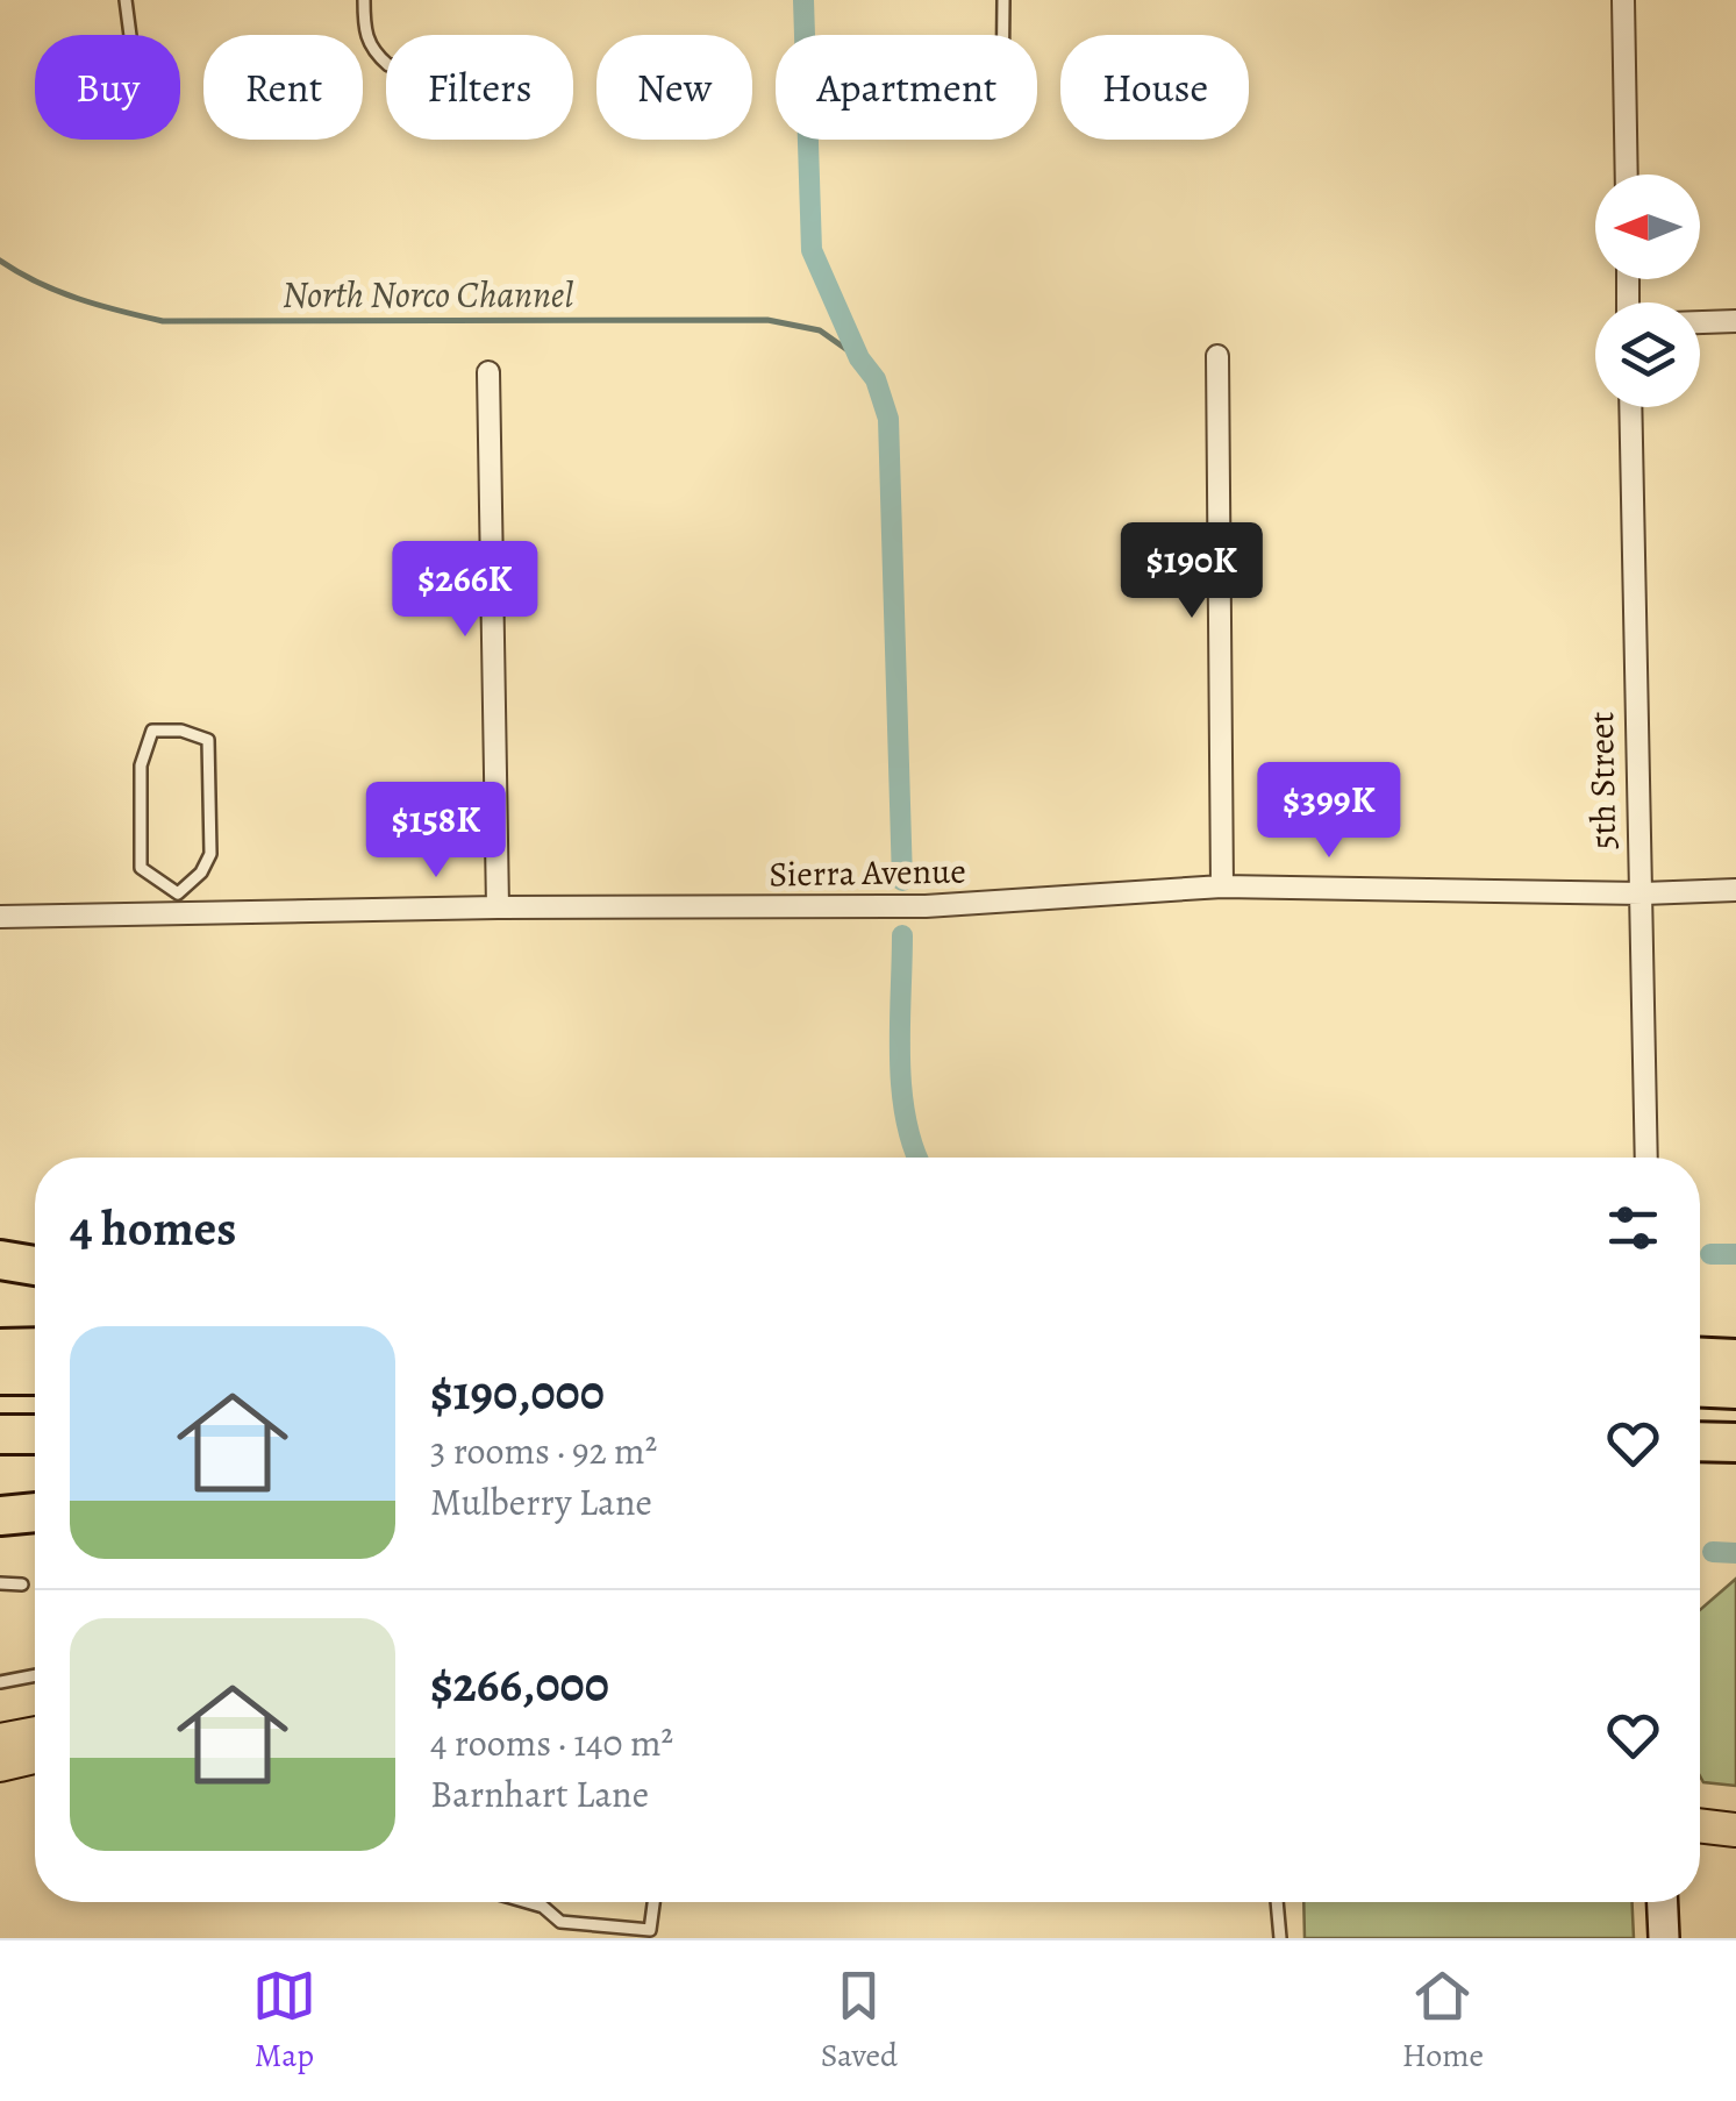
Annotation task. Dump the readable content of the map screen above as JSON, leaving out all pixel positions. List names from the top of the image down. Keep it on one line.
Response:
{"streets":{"street":["5th Street","Sierra Avenue"]},"crossings":[["5th Street","Sierra Avenue"]],"water":["North Norco Channel"],"north":"left","page":{"chip":["Buy","Rent","Filters","New","Apartment","House"],"price":["$190K","$266K","$399K","$158K"],"heading":"4 homes","list":[{"name":"$190,000","note":"3 rooms · 92 m² · Mulberry Lane"},{"name":"$266,000","note":"4 rooms · 140 m² · Barnhart Lane"}],"tabs":["Map","Saved","Home"]}}
